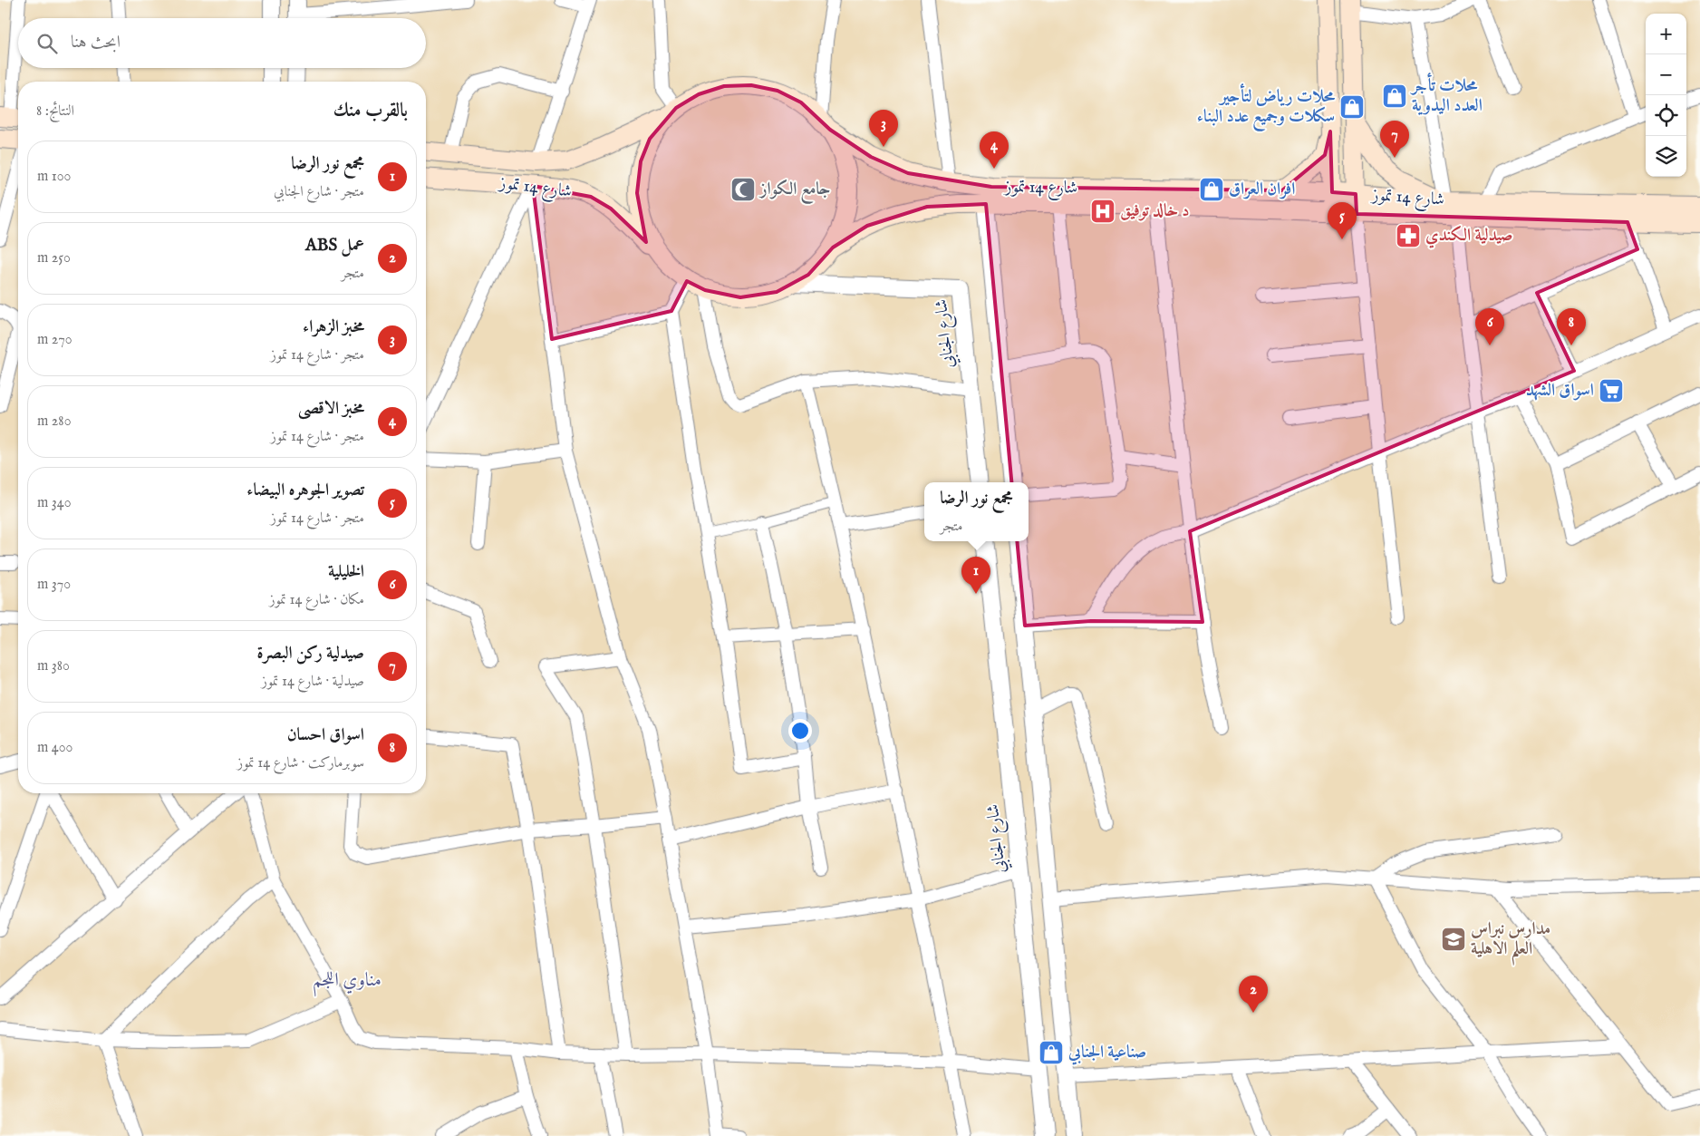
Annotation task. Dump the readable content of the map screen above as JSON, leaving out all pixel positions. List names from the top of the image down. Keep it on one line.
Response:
{"streets":{"main road":["شارع 14 تموز"],"street":["شارع الجنابي"]},"districts":["مناوي اللجم"],"places":{"shop":["محلات تأجر العدد اليدوية","محلات رياض لتأجير سكلات وجميع عدد البناء","افران العراق","صناعية الجنابي"],"mosque":["جامع الكواز"],"hospital":["د خالد توفيق"],"pharmacy":["صيدلية الكندي"],"supermarket":["اسواق الشهد"],"school or university":["مدارس نبراس العلم الاهلية"]},"page":{"map_buttons":["+","−"],"search":"ابحث هنا","heading":["بالقرب منك","النتائج: 8"],"pins":["3","7","4","5","6","8","1","2"],"list":[{"mark":"1","name":"مجمع نور الرضا","note":"متجر · شارع الجنابي","value":"100 m"},{"mark":"2","name":"عمل ABS","note":"متجر","value":"250 m"},{"mark":"3","name":"مخبز الزهراء","note":"متجر · شارع 14 تموز","value":"270 m"},{"mark":"4","name":"مخبز الاقصى","note":"متجر · شارع 14 تموز","value":"280 m"},{"mark":"5","name":"تصوير الجوهره البيضاء","note":"متجر · شارع 14 تموز","value":"340 m"},{"mark":"6","name":"الخليلية","note":"مكان · شارع 14 تموز","value":"370 m"},{"mark":"7","name":"صيدلية ركن البصرة","note":"صيدلية · شارع 14 تموز","value":"380 m"},{"mark":"8","name":"اسواق احسان","note":"سوبرماركت · شارع 14 تموز","value":"400 m"}],"popup":["مجمع نور الرضا","متجر"]}}
